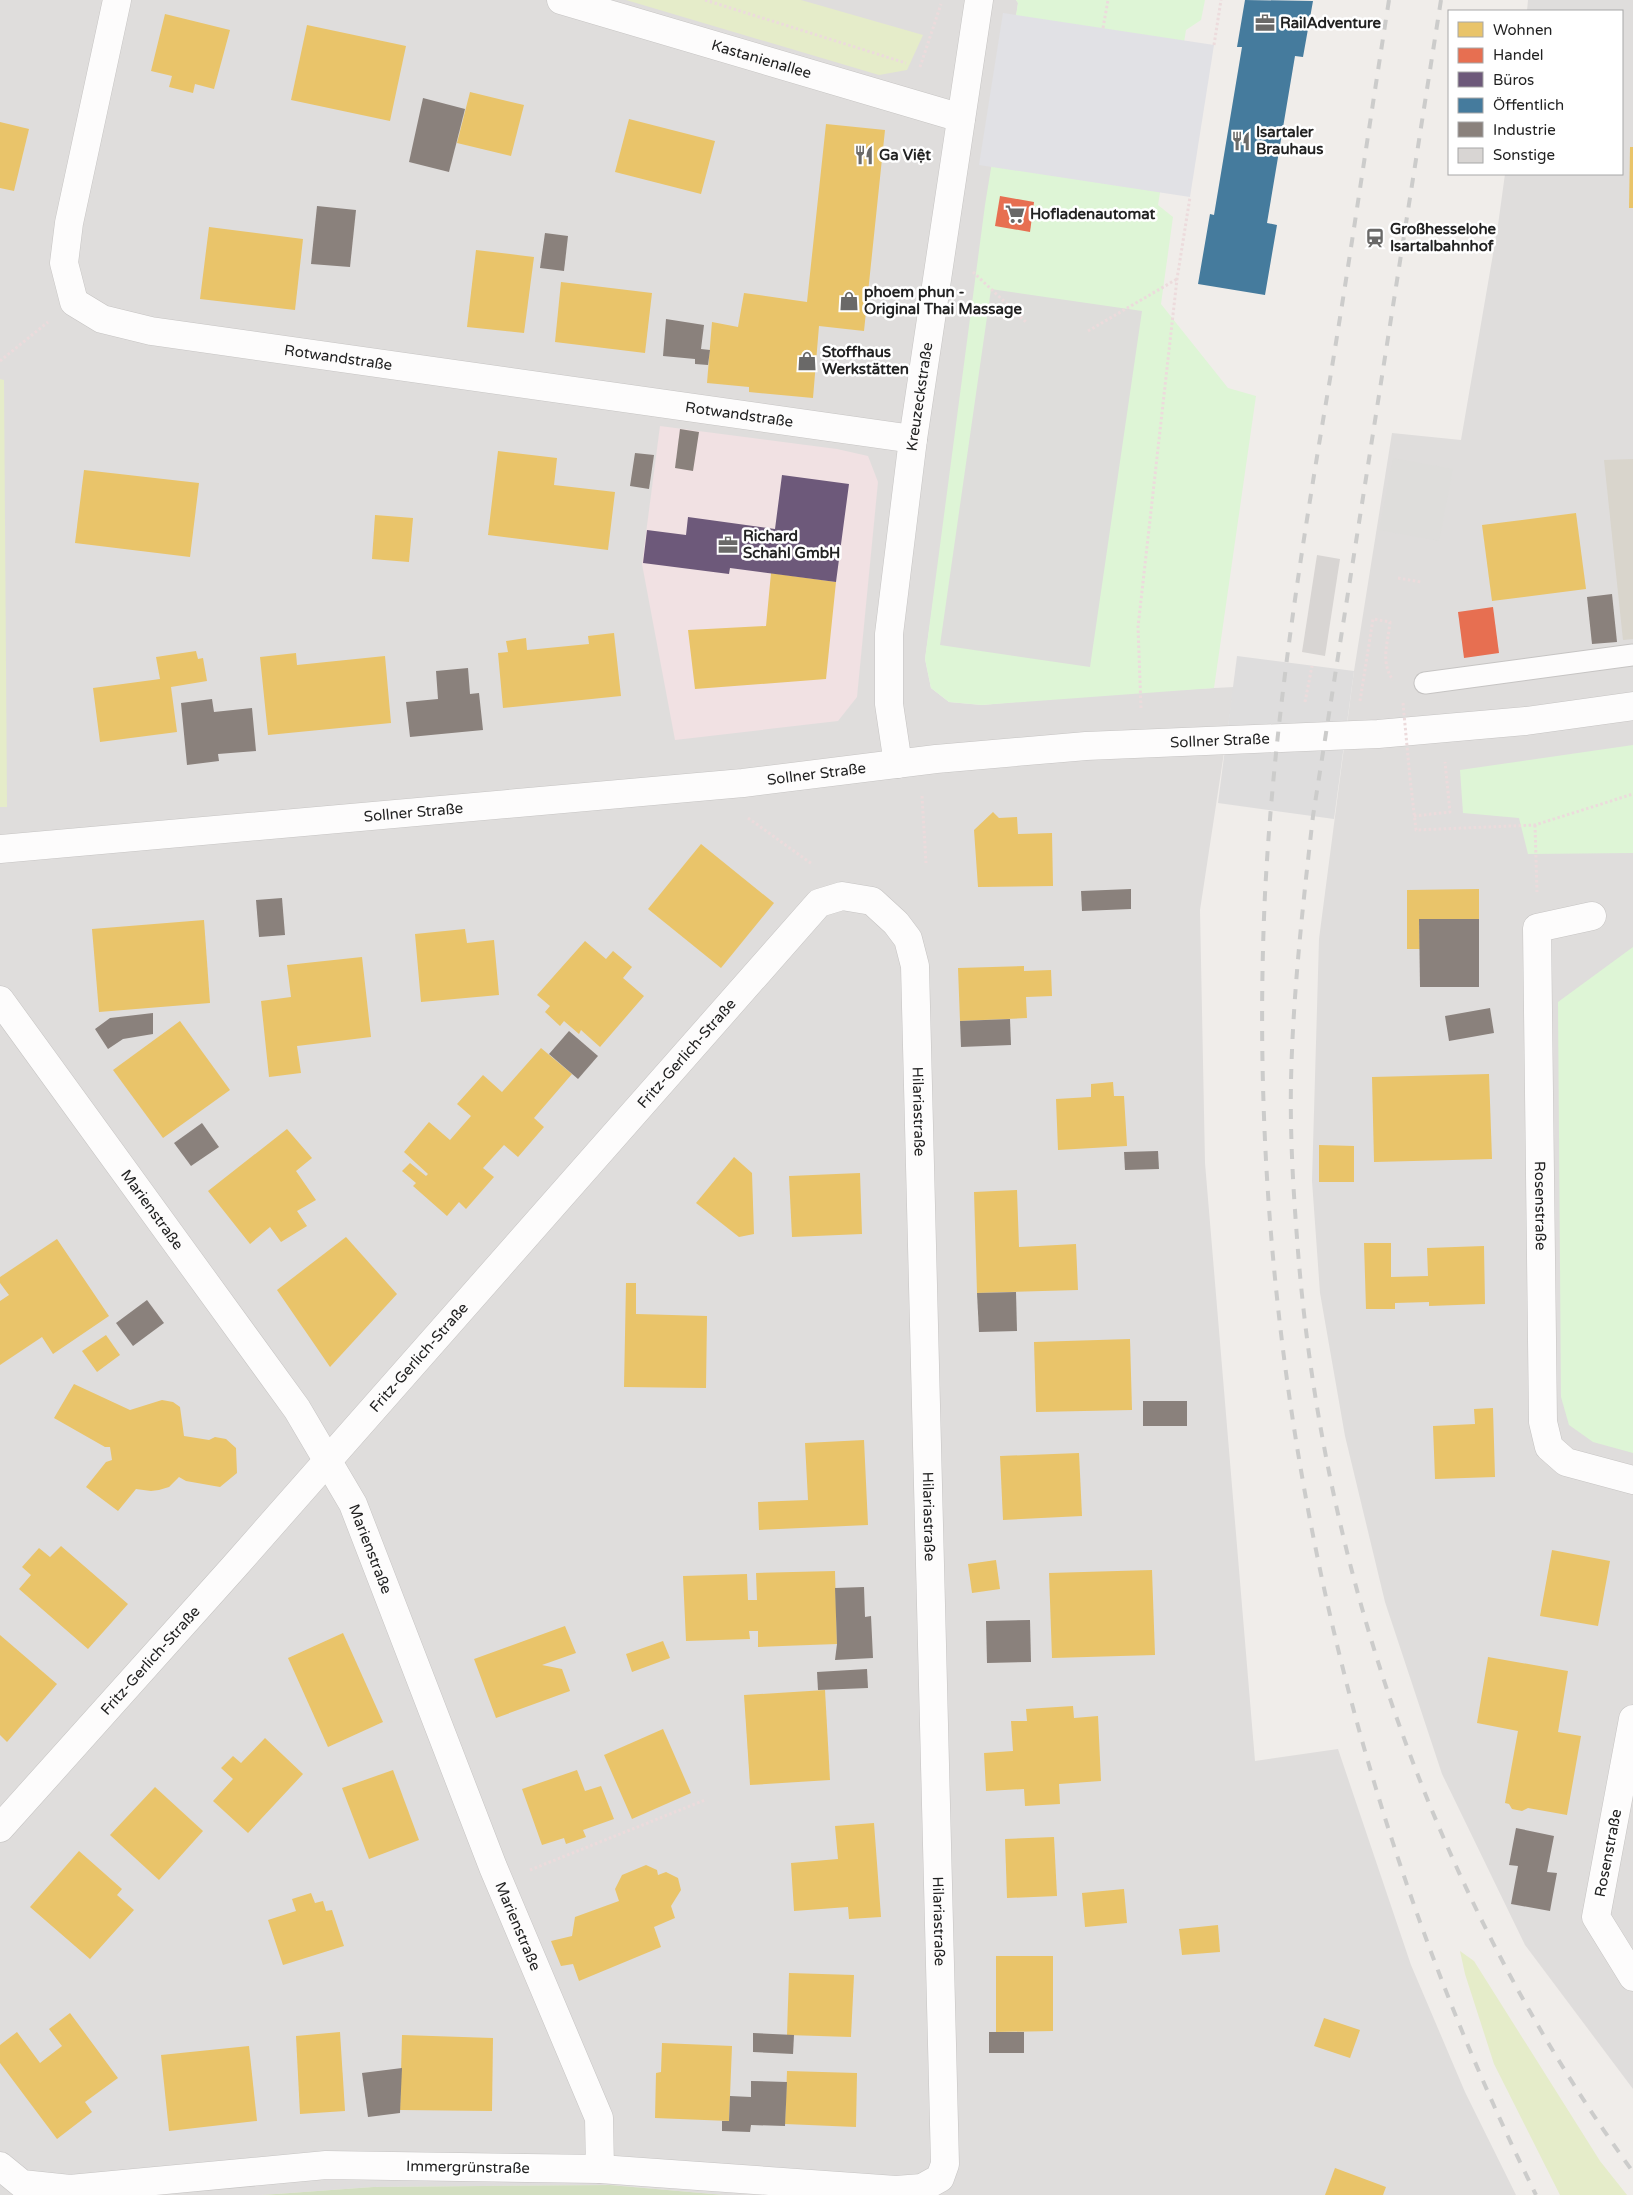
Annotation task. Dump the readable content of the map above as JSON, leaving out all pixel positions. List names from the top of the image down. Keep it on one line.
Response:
{"streets":{"street":["Kastanienallee","Rotwandstraße","Kreuzeckstraße","Sollner Straße","Fritz-Gerlich-Straße","Hilariastraße","Rosenstraße","Marienstraße","Immergrünstraße"]},"crossings":[["Kastanienallee","Kreuzeckstraße"],["Rotwandstraße","Kreuzeckstraße"],["Kreuzeckstraße","Sollner Straße"],["Fritz-Gerlich-Straße","Hilariastraße"],["Fritz-Gerlich-Straße","Marienstraße"],["Hilariastraße","Immergrünstraße"],["Marienstraße","Immergrünstraße"]],"places":{"office":["RailAdventure","Richard Schahl GmbH"],"restaurant":["Isartaler Brauhaus","Ga Việt"],"supermarket":["Hofladenautomat"],"station":["Großhesselohe Isartalbahnhof"],"shop":["phoem phun - Original Thai Massage","Stoffhaus Werkstätten"]},"legend":["Wohnen","Handel","Büros","Öffentlich","Industrie","Sonstige"]}
